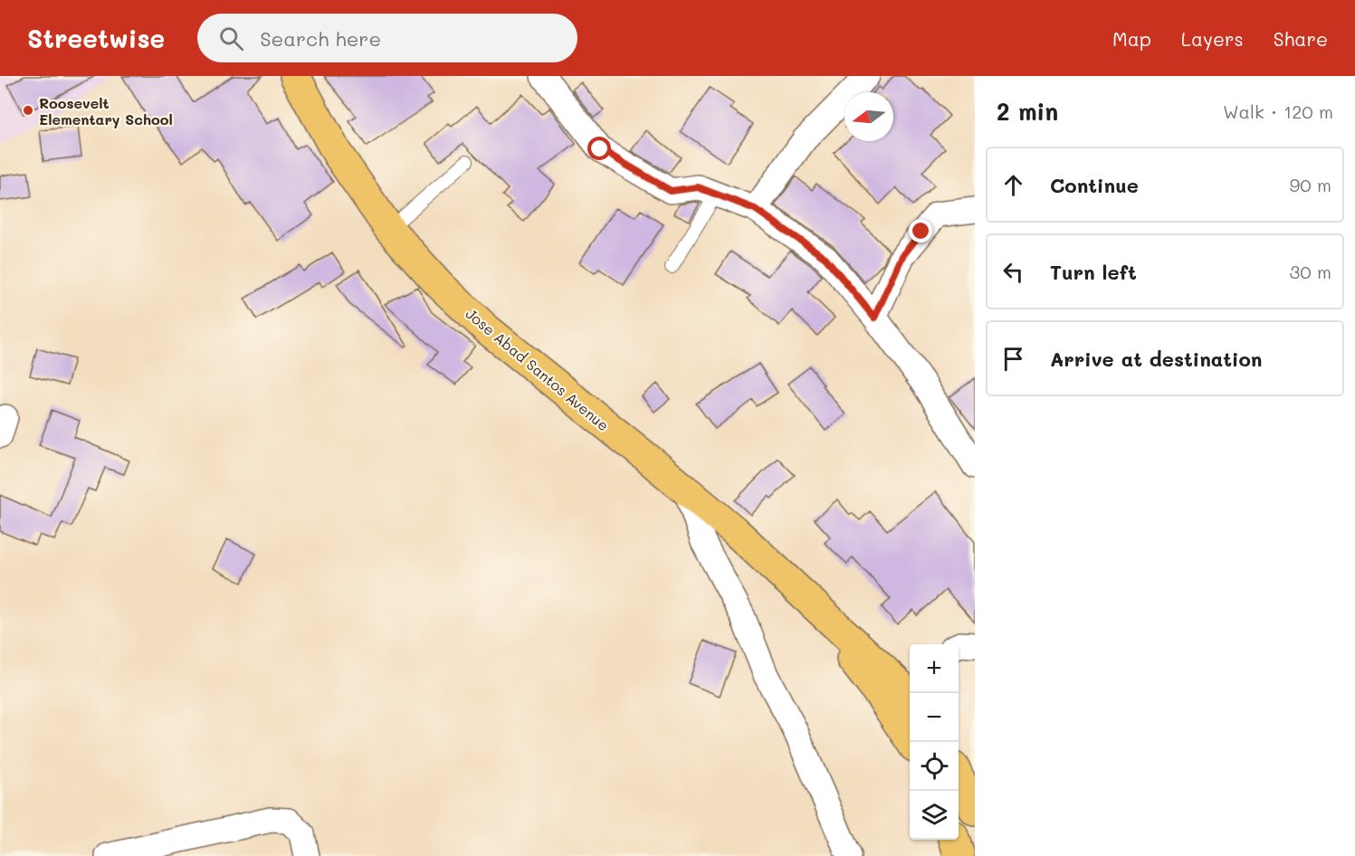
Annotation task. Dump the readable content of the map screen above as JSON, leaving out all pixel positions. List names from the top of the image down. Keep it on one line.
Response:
{"streets":{"highway":["Jose Abad Santos Avenue"]},"places":["Roosevelt Elementary School"],"north":"left","page":{"header":"Streetwise","search":"Search here","nav":["Map","Layers","Share"],"heading":["2 min","Walk · 120 m"],"list":[["Continue","90 m"],["Turn left","30 m"],"Arrive at destination"],"map_buttons":["+","−"]}}
